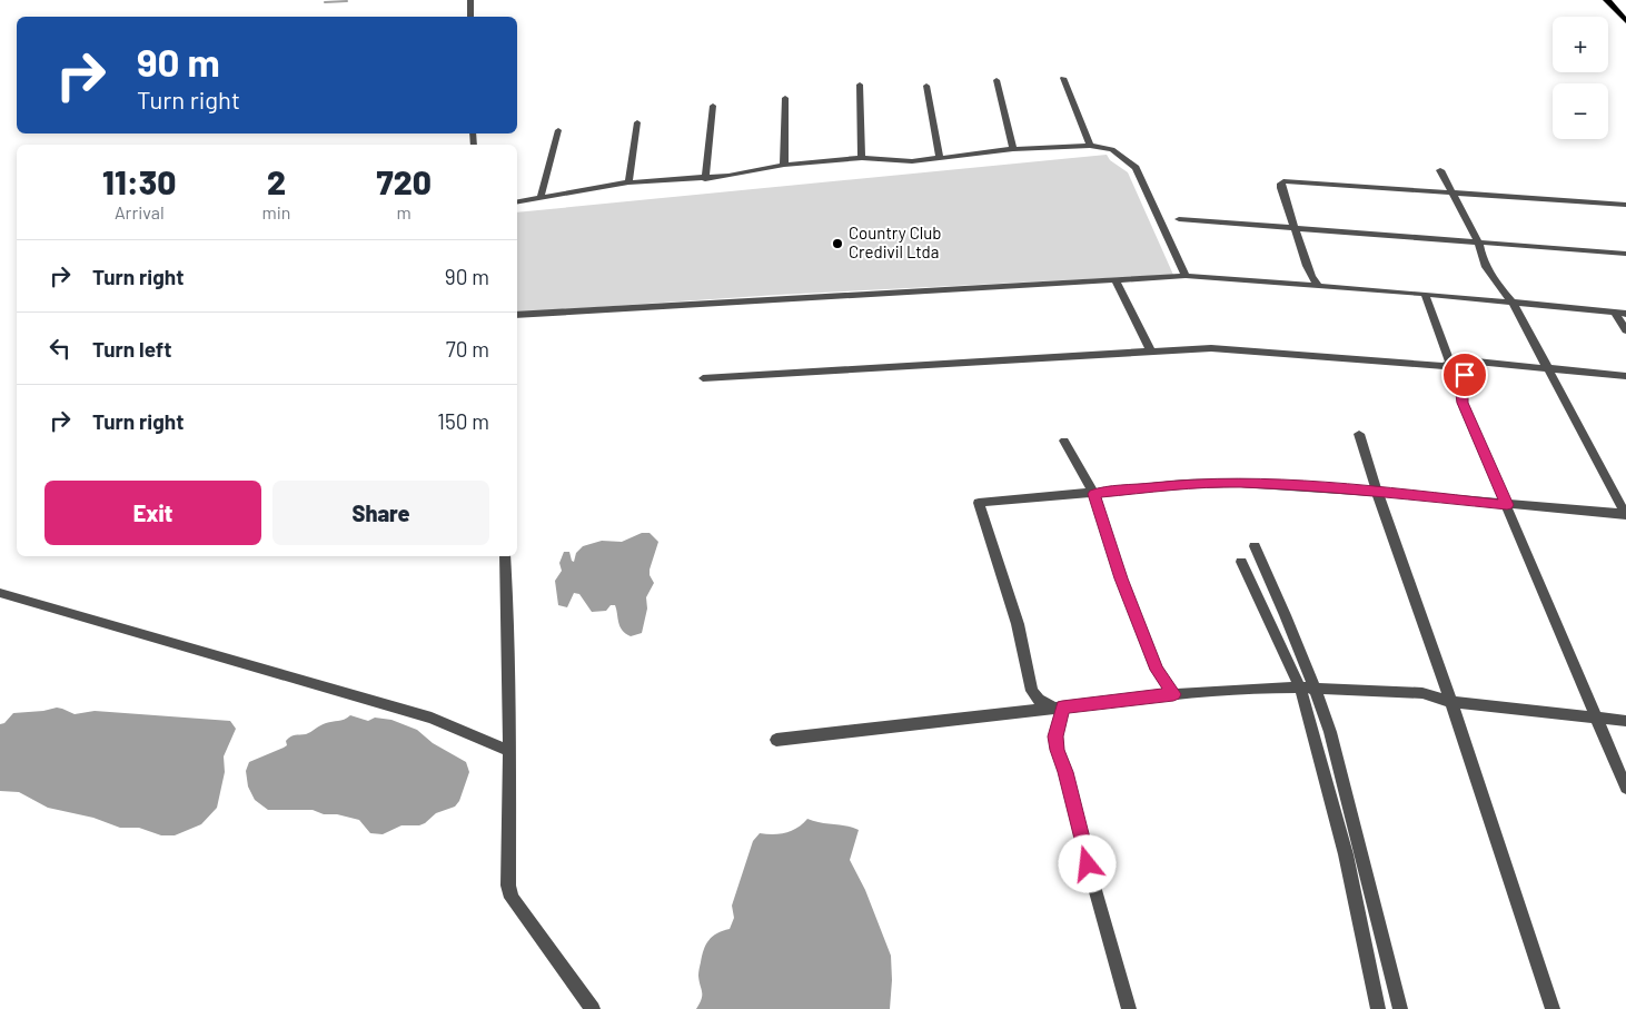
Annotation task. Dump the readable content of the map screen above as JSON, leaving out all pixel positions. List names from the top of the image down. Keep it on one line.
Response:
{"places":["Country Club Credivil Ltda"],"page":{"map_buttons":["+","−"],"turn":["90 m","Turn right"],"eta":["11:30","Arrival","2","min","720","m"],"list":[{"name":"Turn right","value":"90 m"},{"name":"Turn left","value":"70 m"},{"name":"Turn right","value":"150 m"}],"buttons":["Exit","Share"]}}
